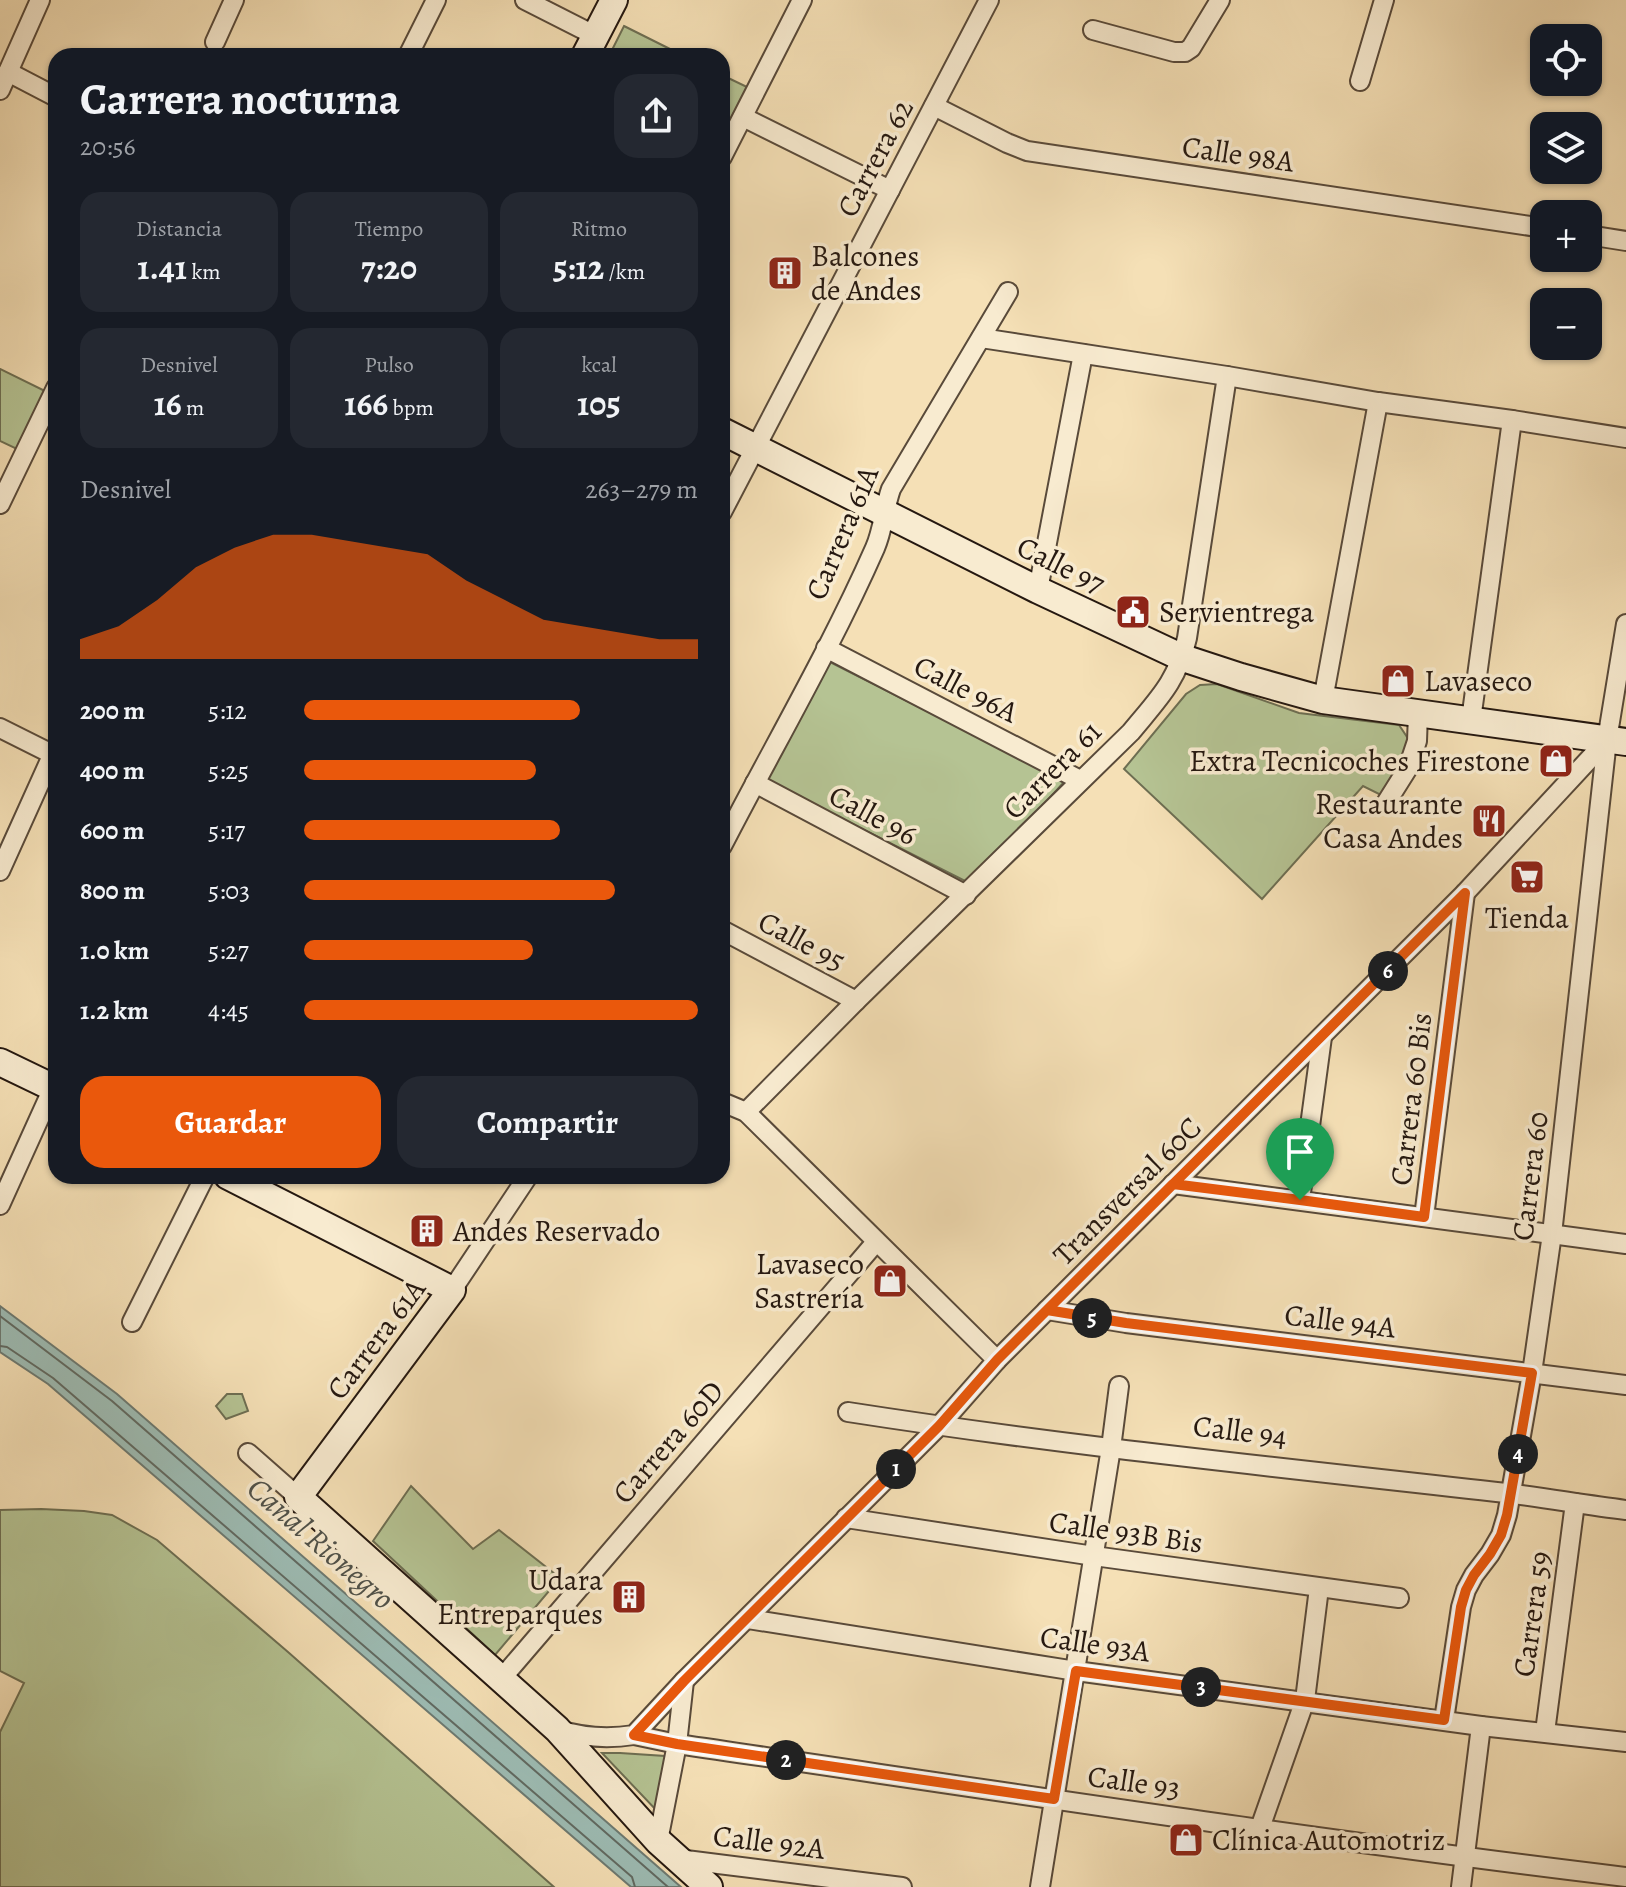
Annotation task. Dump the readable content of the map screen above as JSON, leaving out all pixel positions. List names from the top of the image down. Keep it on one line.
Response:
{"streets":{"street":["Calle 98A","Carrera 62","Carrera 61A","Calle 97","Calle 96A","Carrera 61","Calle 96","Calle 95","Carrera 60 Bis","Carrera 60","Transversal 60C","Calle 94A","Calle 94","Carrera 60D","Calle 93B Bis","Carrera 59","Calle 93A","Calle 93","Calle 92A"]},"crossings":[["Calle 98A","Carrera 62"],["Carrera 62","Calle 97"],["Carrera 61A","Calle 97"],["Carrera 61A","Calle 96A"],["Carrera 61A","Calle 96"],["Calle 97","Carrera 61"],["Calle 97","Carrera 60"],["Calle 97","Transversal 60C"],["Calle 96A","Carrera 61"],["Carrera 61","Calle 96"],["Carrera 61","Calle 95"],["Carrera 60 Bis","Transversal 60C"],["Carrera 60","Transversal 60C"],["Carrera 60","Calle 94A"],["Carrera 60","Calle 94"],["Carrera 60","Calle 93A"],["Transversal 60C","Calle 94A"],["Transversal 60C","Calle 94"],["Transversal 60C","Calle 93B Bis"],["Transversal 60C","Calle 93A"],["Transversal 60C","Calle 93"],["Calle 94","Carrera 59"],["Carrera 59","Calle 93A"]],"water":["Canal Rionegro"],"places":{"building":["Balcones de Andes","Andes Reservado","Udara Entreparques"],"public building":["Servientrega"],"shop":["Lavaseco","Extra Tecnicoches Firestone","Lavaseco Sastrería","Clínica Automotriz"],"restaurant":["Restaurante Casa Andes"],"supermarket":["Tienda"]},"page":{"map_buttons":["+","−"],"heading":["Carrera nocturna","20:56"],"stats":[["Distancia","1.41 km"],["Tiempo","7:20"],["Ritmo","5:12 /km"],["Desnivel","16 m"],["Pulso","166 bpm"],["kcal","105"]],"chart":["Desnivel","263–279 m"],"list":[{"name":"200 m","note":"5:12"},{"name":"400 m","note":"5:25"},{"name":"600 m","note":"5:17"},{"name":"800 m","note":"5:03"},{"name":"1.0 km","note":"5:27"},{"name":"1.2 km","note":"4:45"}],"pins":["6","5","4","1","3","2"],"buttons":["Guardar","Compartir"]}}
